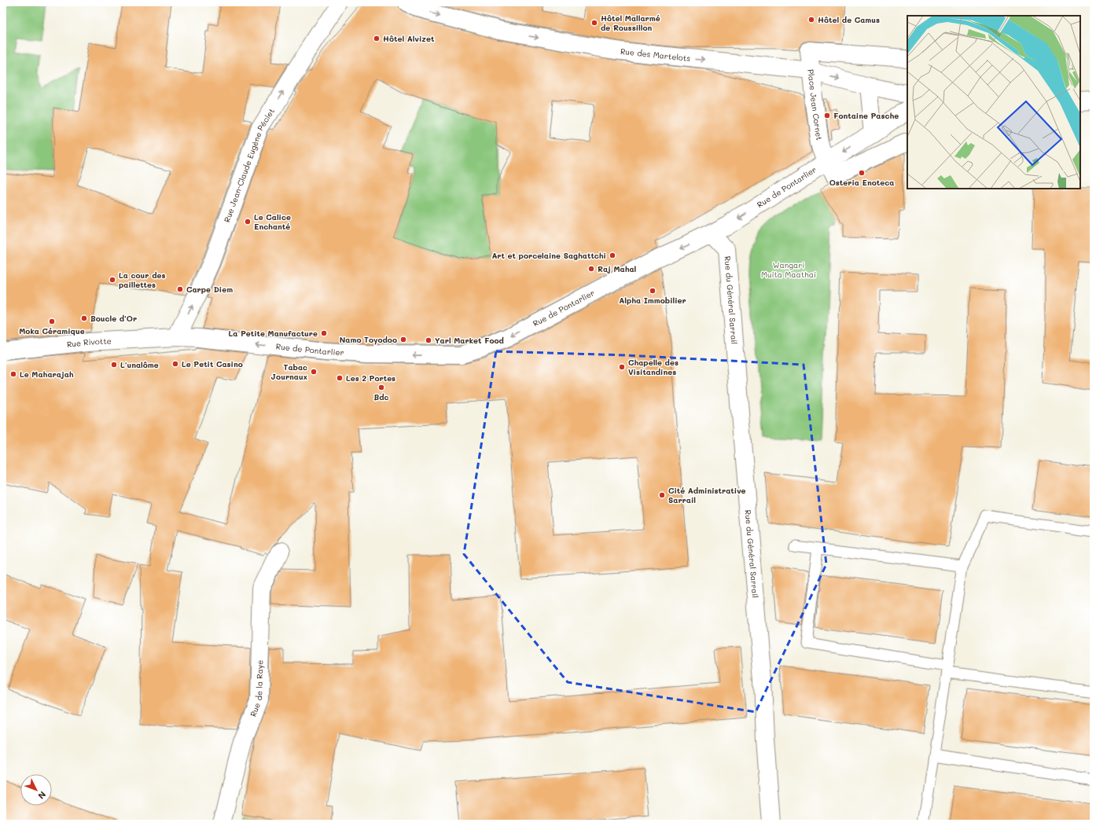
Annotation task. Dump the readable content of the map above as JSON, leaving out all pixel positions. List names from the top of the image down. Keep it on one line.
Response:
{"streets":{"street":["Rue des Martelots","Place Jean Cornet","Rue Jean-Claude Eugène Péclet","Rue de Pontarlier","Rue du Général Sarrail","Rue Rivotte","Rue de la Raye"]},"crossings":[["Rue des Martelots","Place Jean Cornet"],["Place Jean Cornet","Rue de Pontarlier"],["Rue Jean-Claude Eugène Péclet","Rue de Pontarlier"],["Rue Jean-Claude Eugène Péclet","Rue Rivotte"],["Rue de Pontarlier","Rue du Général Sarrail"],["Rue de Pontarlier","Rue Rivotte"]],"one_way":["Rue des Martelots","Rue Jean-Claude Eugène Péclet","Rue de Pontarlier"],"parks":["Wangari Muita Maathai"],"places":["Hôtel de Camus","Hôtel Mallarmé de Roussillon","Hôtel Alvizet","Fontaine Pasche","Osteria Enoteca","Le Calice Enchanté","Art et porcelaine Saghattchi","Raj Mahal","La cour des paillettes","Carpe Diem","Alpha Immobilier","Boucle d'Or","Moka Céramique","La Petite Manufacture","Namo Toyodoo","Yarl Market Food","Le Petit Casino","L'unalôme","Chapelle des Visitandines","Tabac Journaux","Le Maharajah","Les 2 Portes","Bdc","Cité Administrative Sarrail"],"north":"bottom right"}
